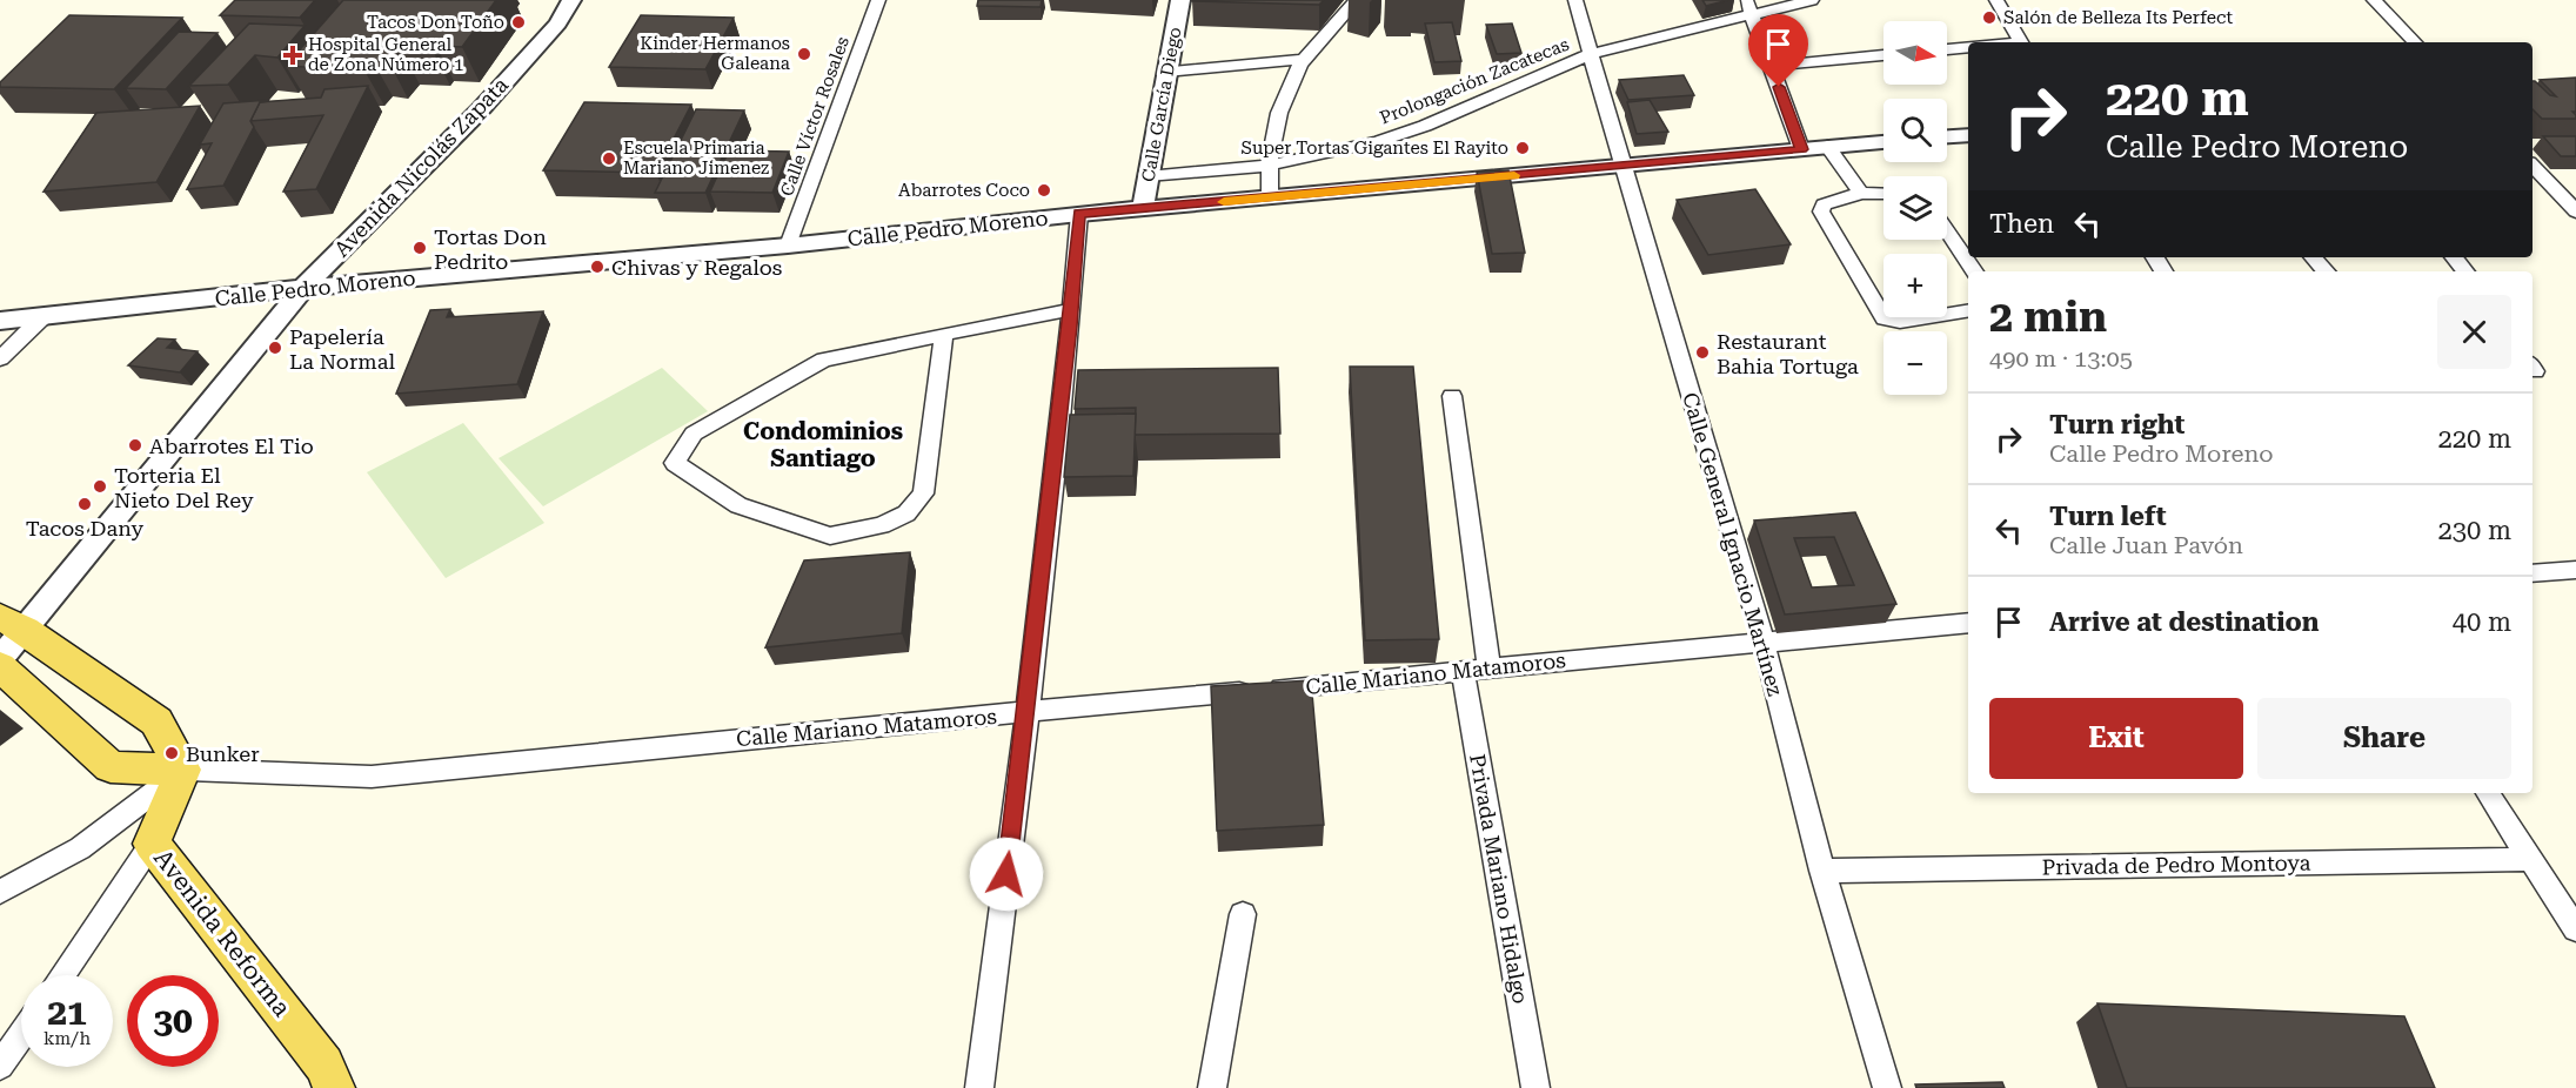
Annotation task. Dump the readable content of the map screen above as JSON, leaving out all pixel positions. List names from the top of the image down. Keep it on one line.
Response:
{"streets":{"main road":["Avenida Reforma"],"street":["Prolongación Zacatecas","Calle García Diego","Calle Víctor Rosales","Avenida Nicolás Zapata","Calle Pedro Moreno","Calle General Ignacio Martínez","Calle Mariano Matamoros","Privada de Pedro Montoya","Privada Mariano Hidalgo"]},"crossings":[["Prolongación Zacatecas","Calle García Diego"],["Prolongación Zacatecas","Calle General Ignacio Martínez"],["Calle García Diego","Calle Pedro Moreno"],["Calle Víctor Rosales","Calle Pedro Moreno"],["Avenida Nicolás Zapata","Calle Pedro Moreno"],["Calle Pedro Moreno","Calle General Ignacio Martínez"],["Calle General Ignacio Martínez","Calle Mariano Matamoros"],["Calle General Ignacio Martínez","Privada de Pedro Montoya"],["Calle Mariano Matamoros","Privada Mariano Hidalgo"],["Calle Mariano Matamoros","Avenida Reforma"]],"districts":["Condominios Santiago"],"places":{"other":["Salón de Belleza Its Perfect","Tacos Don Toño","Kinder Hermanos Galeana","Super Tortas Gigantes El Rayito","Escuela Primaria Mariano Jimenez","Abarrotes Coco","Tortas Don Pedrito","Chivas y Regalos","Papelería La Normal","Restaurant Bahia Tortuga","Abarrotes El Tio","Torteria El Nieto Del Rey","Tacos Dany","Bunker"],"health":["Hospital General de Zona Número 1"]},"north":"right","page":{"map_buttons":["+","−"],"turn":["220 m","Calle Pedro Moreno"],"then":"Then","heading":["2 min","490 m · 13:05"],"list":[{"name":"Turn right","note":"Calle Pedro Moreno","value":"220 m"},{"name":"Turn left","note":"Calle Juan Pavón","value":"230 m"},{"name":"Arrive at destination","value":"40 m"}],"buttons":["Exit","Share"],"speed":"21 km/h","limit":"30"}}
